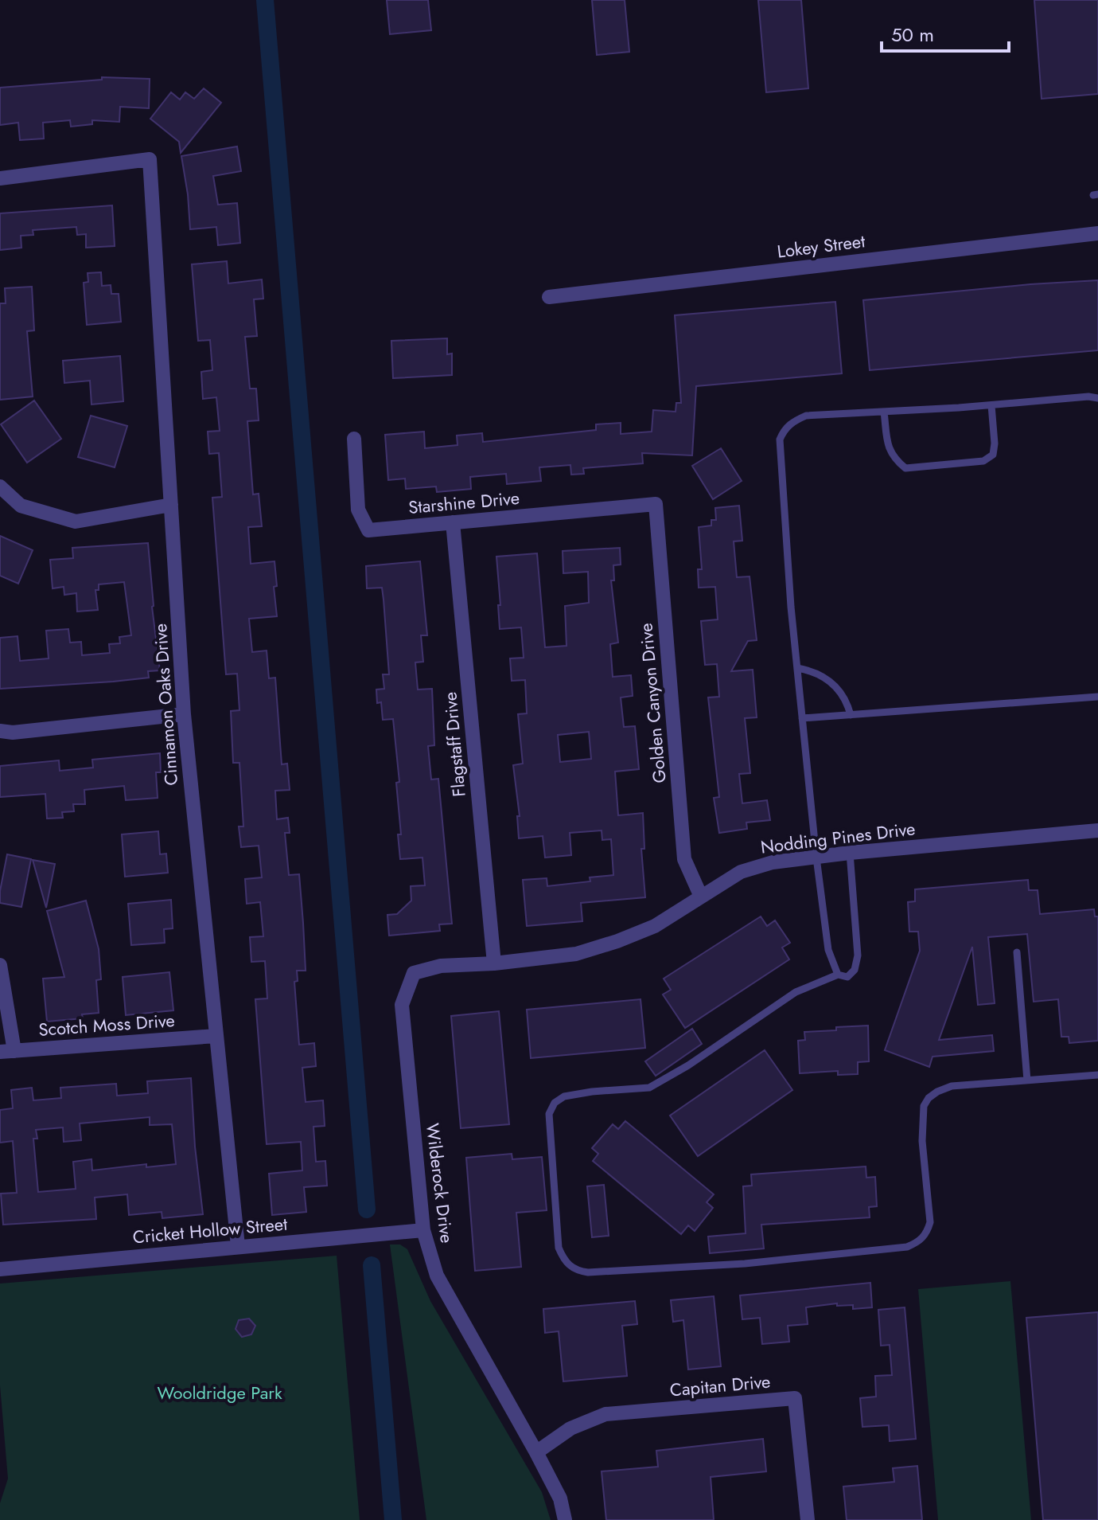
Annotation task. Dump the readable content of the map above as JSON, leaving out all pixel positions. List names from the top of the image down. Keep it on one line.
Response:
{"streets":{"street":["Lokey Street","Starshine Drive","Golden Canyon Drive","Cinnamon Oaks Drive","Flagstaff Drive","Nodding Pines Drive","Scotch Moss Drive","Wilderock Drive","Cricket Hollow Street","Capitan Drive"]},"crossings":[["Starshine Drive","Golden Canyon Drive"],["Starshine Drive","Flagstaff Drive"],["Golden Canyon Drive","Nodding Pines Drive"],["Cinnamon Oaks Drive","Scotch Moss Drive"],["Cinnamon Oaks Drive","Cricket Hollow Street"],["Flagstaff Drive","Nodding Pines Drive"],["Nodding Pines Drive","Wilderock Drive"],["Wilderock Drive","Cricket Hollow Street"],["Wilderock Drive","Capitan Drive"]],"parks":["Wooldridge Park"],"scale_bar":"50 m"}
